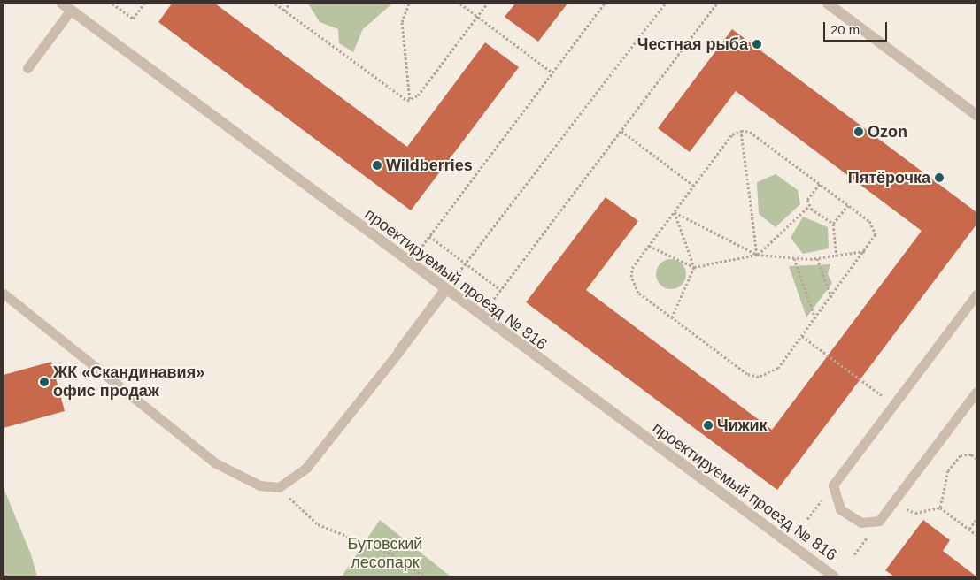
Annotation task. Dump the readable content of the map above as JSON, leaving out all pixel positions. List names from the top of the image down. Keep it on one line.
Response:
{"streets":{"street":["проектируемый проезд № 816"]},"parks":["Бутовский лесопарк"],"places":["Честная рыба","Ozon","Wildberries","Пятёрочка","ЖК «Скандинавия» офис продаж","Чижик"],"scale_bar":"20 m"}
